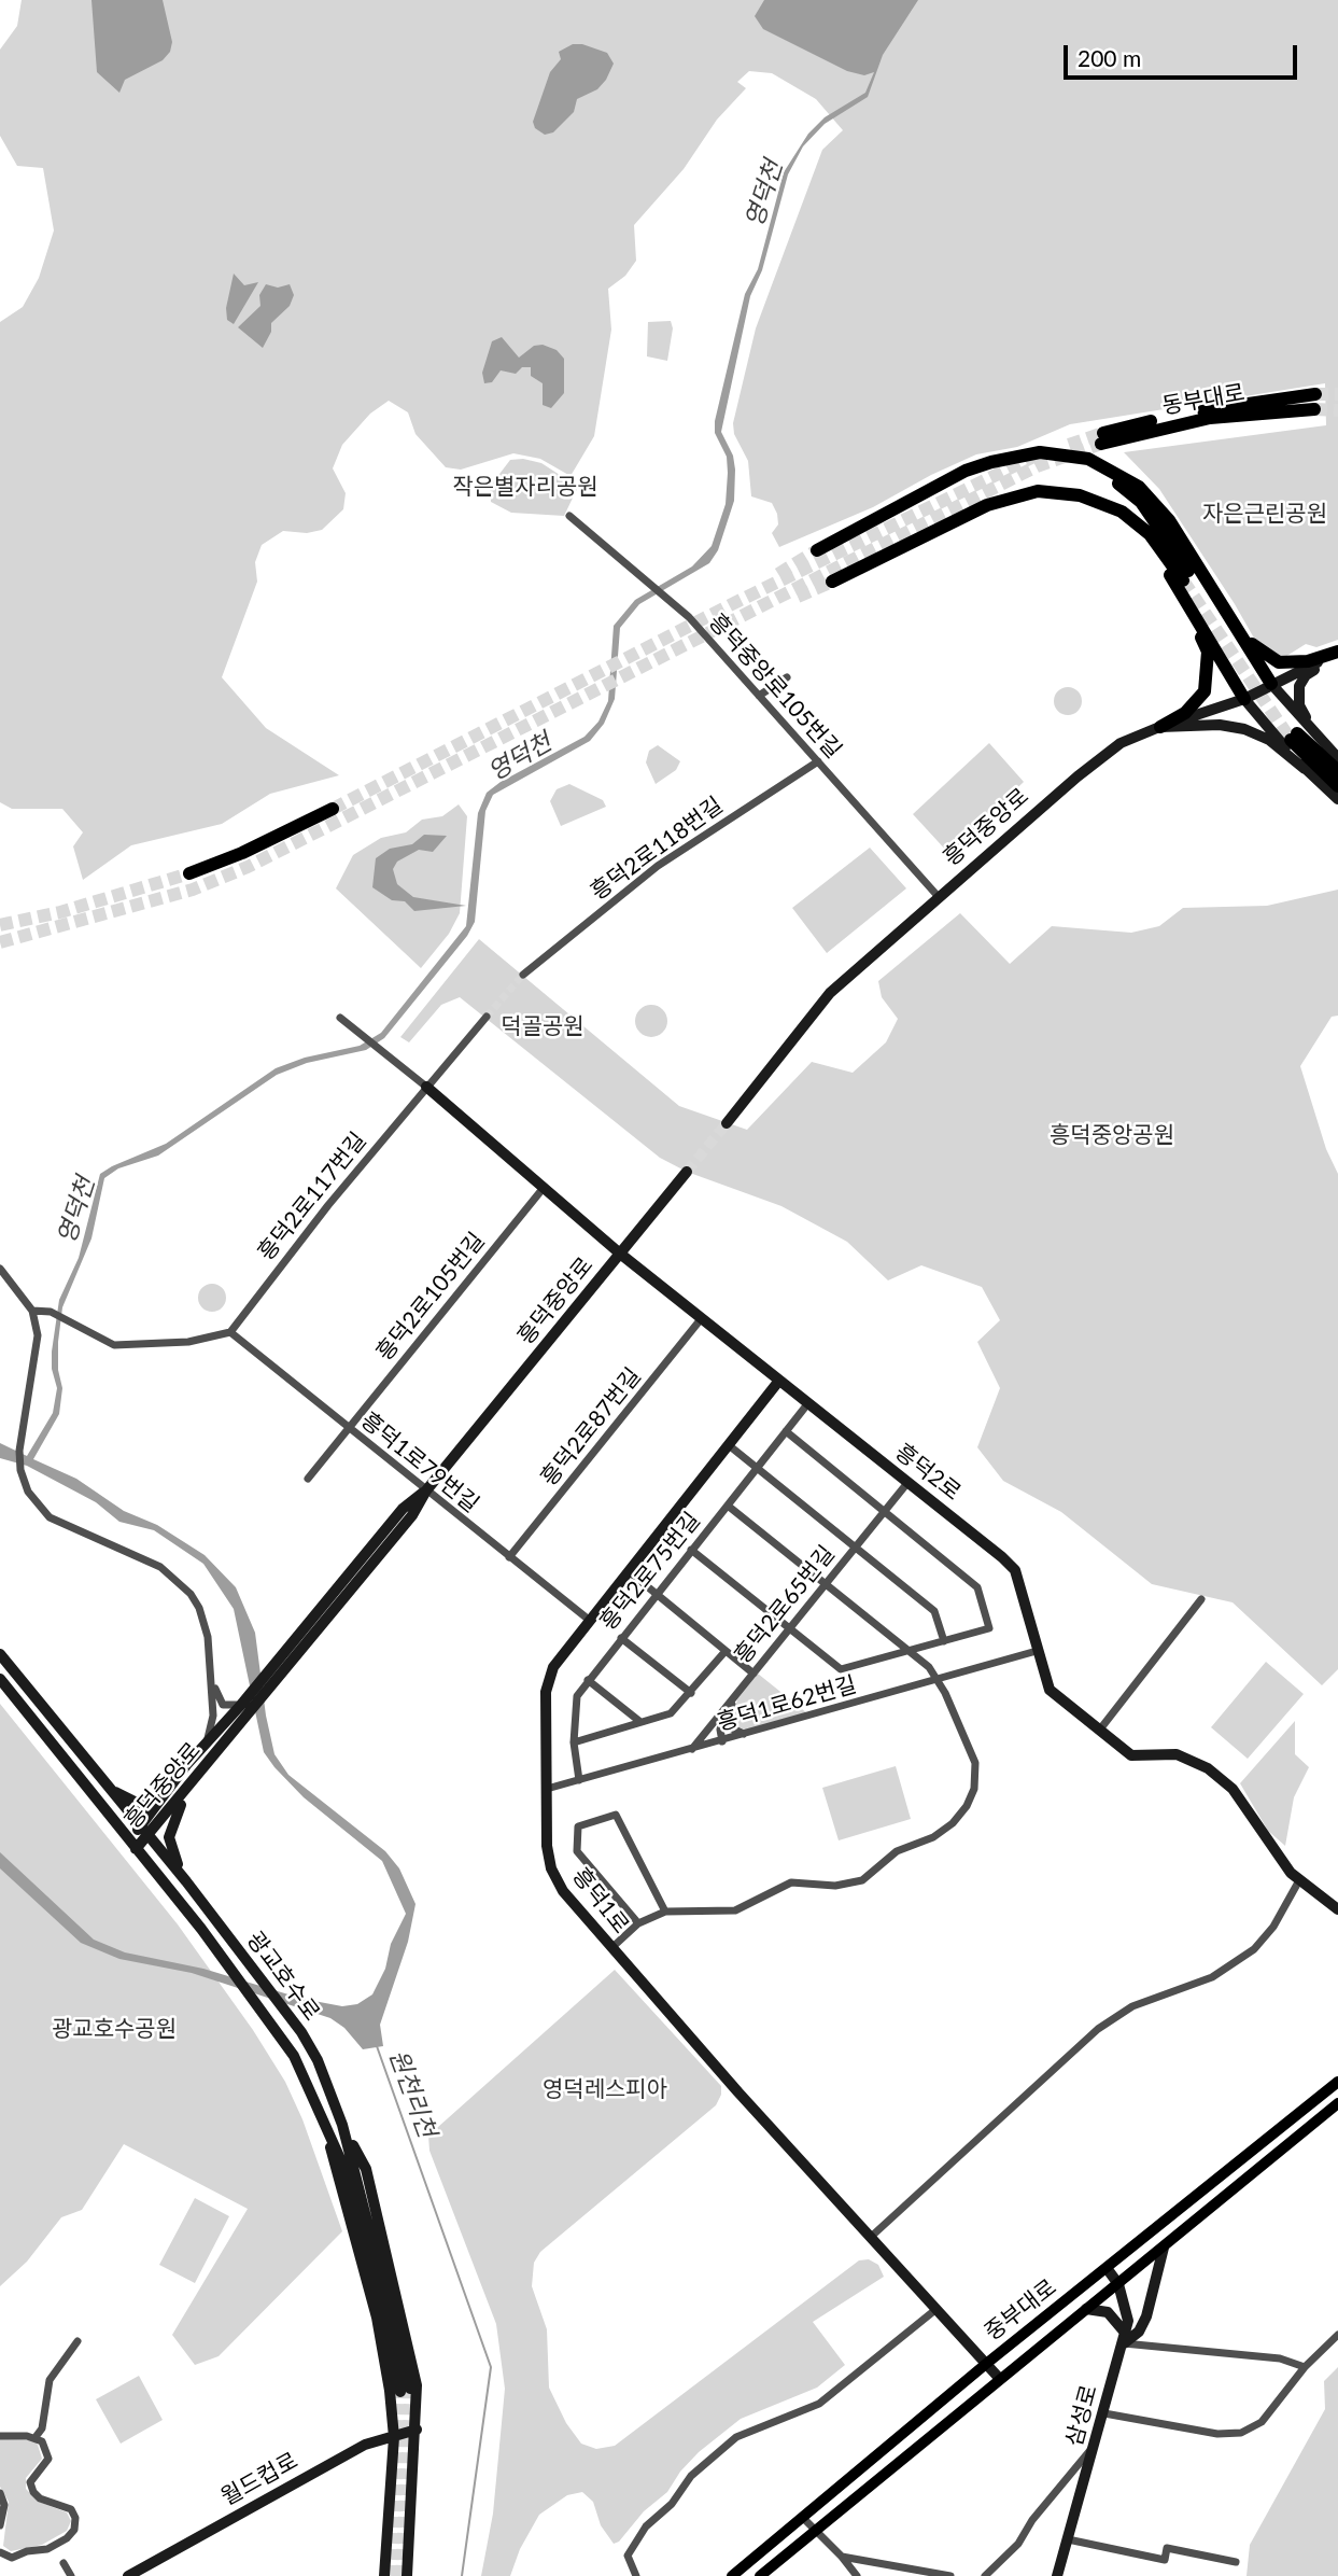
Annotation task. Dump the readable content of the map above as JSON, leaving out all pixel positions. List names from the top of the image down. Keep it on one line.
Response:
{"streets":{"highway":["동부대로"],"main road":["중부대로"],"street":["흥덕중앙로105번길","흥덕중앙로","흥덕2로118번길","흥덕2로117번길","흥덕2로105번길","흥덕2로87번길","흥덕1로79번길","흥덕2로","흥덕2로75번길","흥덕2로65번길","흥덕1로62번길","흥덕1로","광교호수로","삼성로","월드컵로"]},"crossings":[["흥덕중앙로105번길","흥덕중앙로"],["흥덕중앙로105번길","흥덕2로118번길"],["흥덕중앙로","흥덕1로79번길"],["흥덕중앙로","흥덕2로"],["흥덕중앙로","광교호수로"],["흥덕2로117번길","흥덕1로79번길"],["흥덕2로117번길","흥덕2로"],["흥덕2로105번길","흥덕1로79번길"],["흥덕2로105번길","흥덕2로"],["흥덕2로87번길","흥덕1로79번길"],["흥덕2로87번길","흥덕2로"],["흥덕1로79번길","흥덕1로"],["흥덕2로","흥덕2로75번길"],["흥덕2로","흥덕2로65번길"],["흥덕2로","흥덕1로62번길"],["흥덕2로","흥덕1로"],["흥덕2로75번길","흥덕1로62번길"],["흥덕2로65번길","흥덕1로62번길"],["흥덕1로62번길","흥덕1로"],["흥덕1로","중부대로"],["중부대로","삼성로"]],"water":["영덕천","원천리천"],"parks":["작은별자리공원","자은근린공원","덕골공원","흥덕중앙공원","광교호수공원","영덕레스피아"],"scale_bar":"200 m"}
